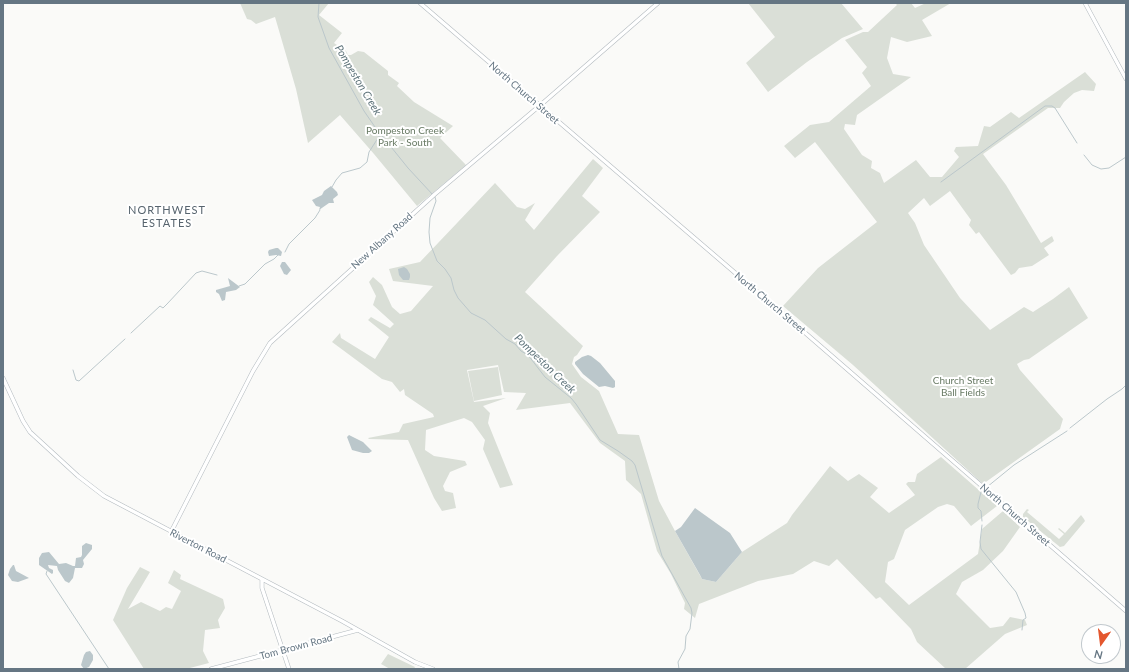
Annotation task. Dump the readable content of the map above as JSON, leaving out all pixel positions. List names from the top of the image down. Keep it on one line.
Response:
{"streets":{"main road":["North Church Street","New Albany Road","Riverton Road","Tom Brown Road"]},"crossings":[["North Church Street","New Albany Road"],["New Albany Road","Riverton Road"],["Riverton Road","Tom Brown Road"]],"districts":["NORTHWEST ESTATES"],"water":["Pompeston Creek"],"parks":["Pompeston Creek Park - South","Church Street Ball Fields"],"north":"bottom"}
